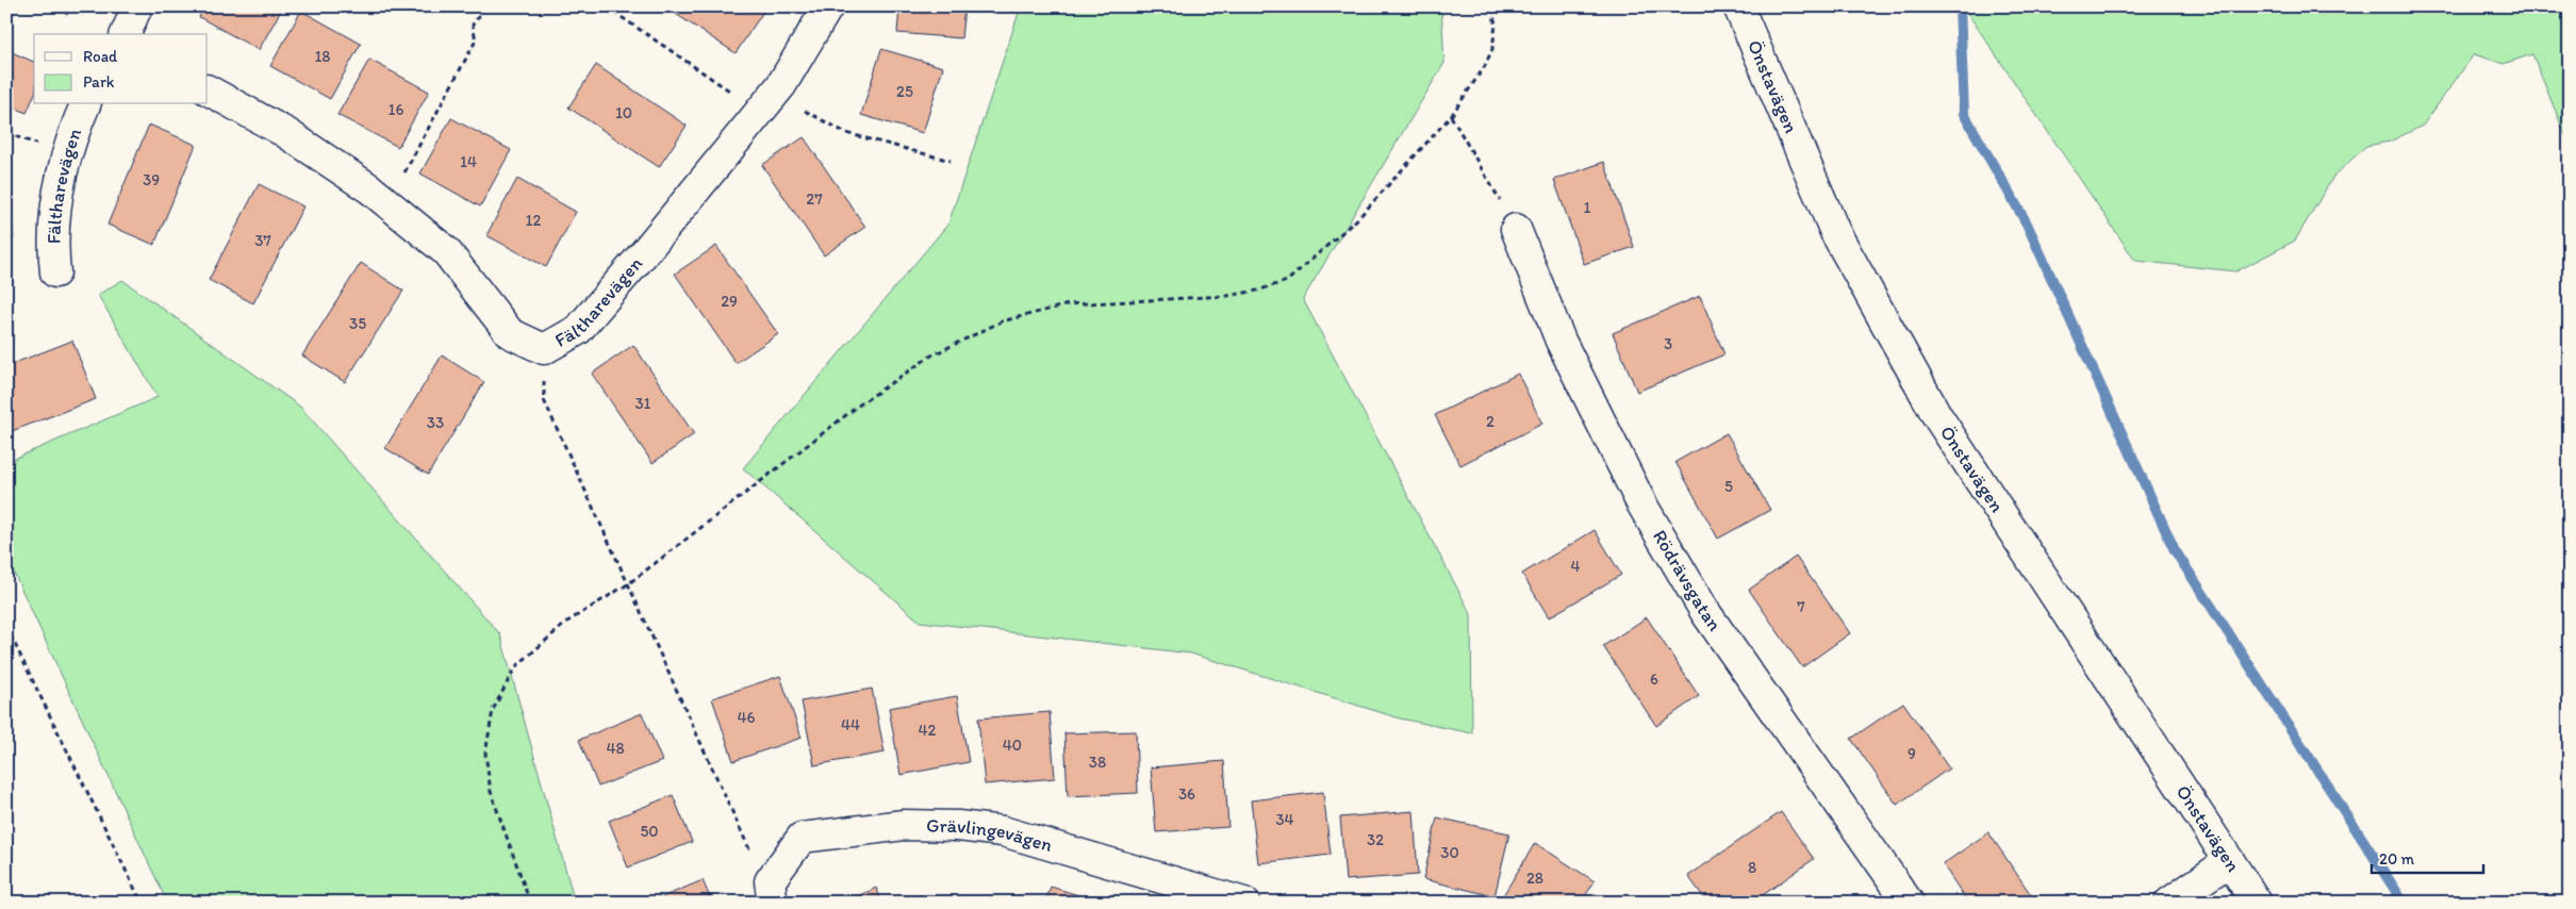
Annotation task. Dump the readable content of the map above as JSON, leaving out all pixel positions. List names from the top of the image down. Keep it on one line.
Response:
{"streets":{"street":["Önstavägen","Fältharevägen","Rödrävsgatan","Grävlingevägen"]},"house_numbers":["18","25","16","10","14","39","27","1","12","37","29","35","3","31","2","33","5","4","7","6","46","44","42","40","48","9","38","36","34","50","32","30","8","28"],"legend":["Road","Park"],"scale_bar":"20 m"}
